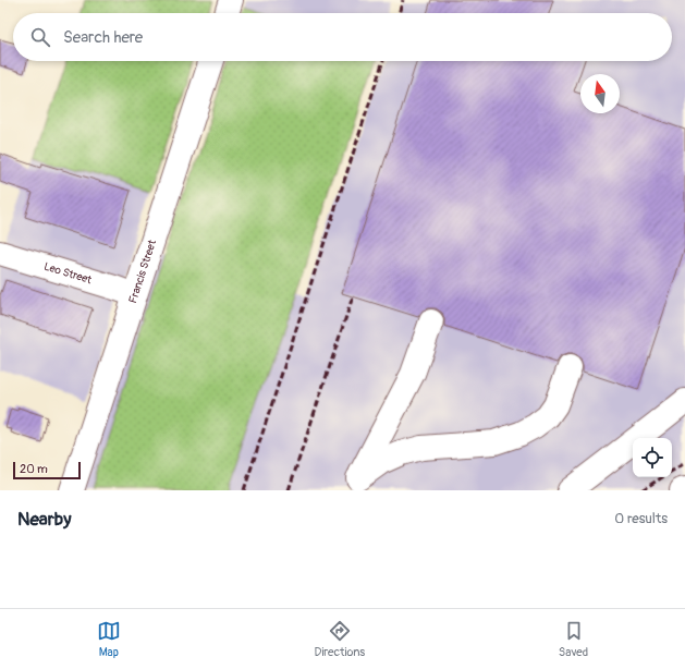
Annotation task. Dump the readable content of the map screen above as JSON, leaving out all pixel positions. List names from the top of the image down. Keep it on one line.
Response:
{"streets":{"street":["Francis Street","Leo Street"]},"crossings":[["Francis Street","Leo Street"]],"scale_bar":"20 m","north":"top","page":{"search":"Search here","scale":"20 m","heading":["Nearby","0 results"],"nav":["Map","Directions","Saved"]}}
